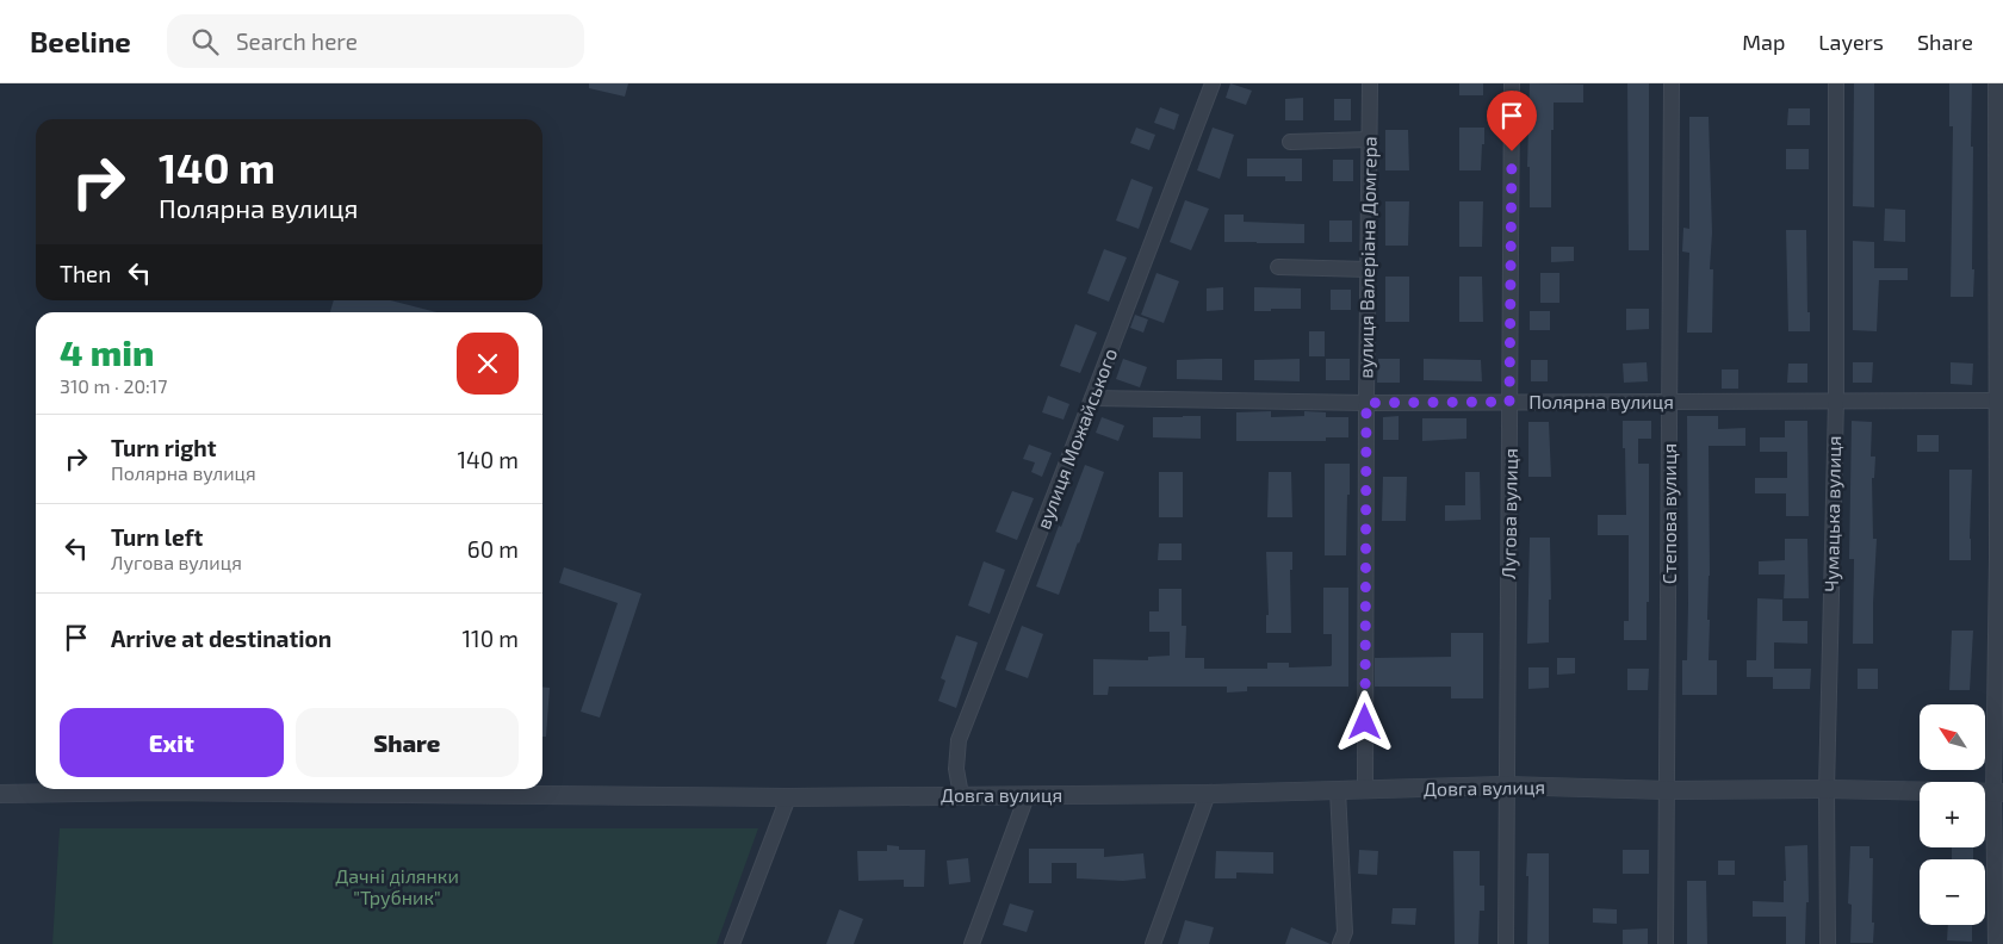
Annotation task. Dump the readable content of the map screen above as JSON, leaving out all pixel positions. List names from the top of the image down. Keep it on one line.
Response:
{"streets":{"street":["вулиця Валеріана Домгера","Полярна вулиця","вулиця Можайського","Лугова вулиця","Степова вулиця","Чумацька вулиця","Довга вулиця"]},"crossings":[["вулиця Валеріана Домгера","Полярна вулиця"],["вулиця Валеріана Домгера","Довга вулиця"],["Полярна вулиця","вулиця Можайського"],["Полярна вулиця","Лугова вулиця"],["Полярна вулиця","Степова вулиця"],["Полярна вулиця","Чумацька вулиця"],["вулиця Можайського","Довга вулиця"],["Лугова вулиця","Довга вулиця"],["Степова вулиця","Довга вулиця"],["Чумацька вулиця","Довга вулиця"]],"parks":["Дачні ділянки \"Трубник\""],"north":"top left","page":{"header":"Beeline","search":"Search here","nav":["Map","Layers","Share"],"turn":["140 m","Полярна вулиця"],"then":"Then","heading":["4 min","310 m · 20:17"],"list":[{"name":"Turn right","note":"Полярна вулиця","value":"140 m"},{"name":"Turn left","note":"Лугова вулиця","value":"60 m"},{"name":"Arrive at destination","value":"110 m"}],"buttons":["Exit","Share"],"map_buttons":["+","−"]}}
